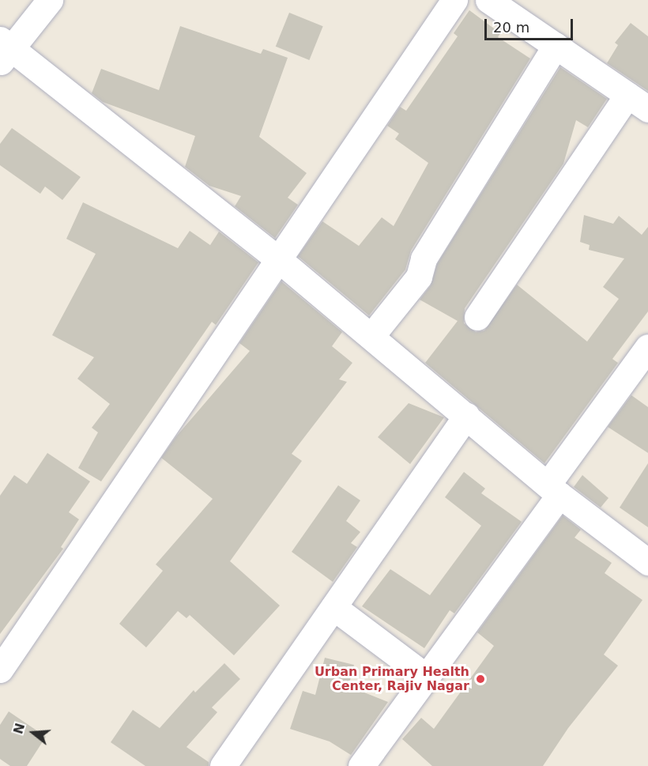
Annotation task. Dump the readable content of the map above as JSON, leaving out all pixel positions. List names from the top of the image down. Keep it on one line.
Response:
{"places":["Urban Primary Health Center, Rajiv Nagar"],"scale_bar":"20 m","north":"left"}
